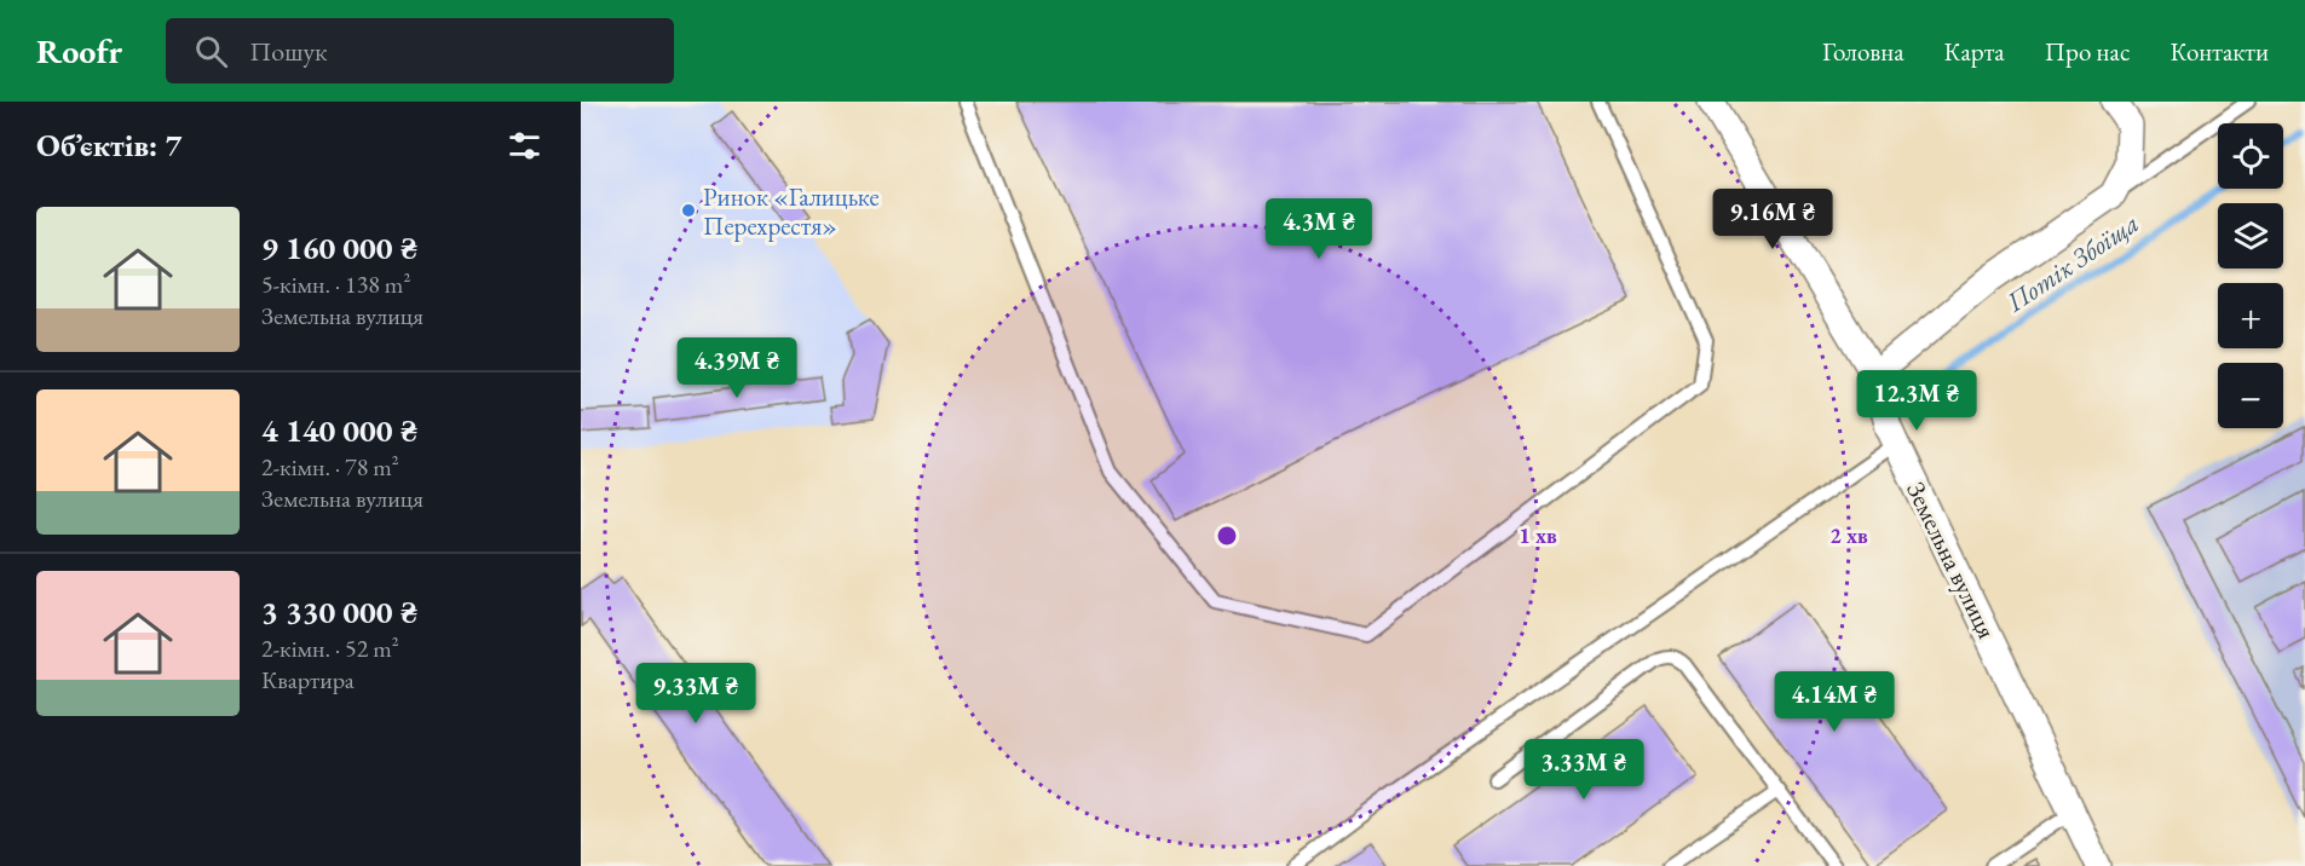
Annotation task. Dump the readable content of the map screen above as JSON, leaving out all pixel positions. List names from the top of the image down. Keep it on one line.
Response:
{"streets":{"street":["Земельна вулиця"]},"water":["Потік Збоїща"],"places":["Ринок «Галицьке Перехрестя»"],"page":{"header":"Roofr","search":"Пошук","nav":["Головна","Карта","Про нас","Контакти"],"heading":"Об’єктів: 7","map_buttons":["+","−"],"list":[{"name":"9 160 000 ₴","note":"5-кімн. · 138 m² · Земельна вулиця"},{"name":"4 140 000 ₴","note":"2-кімн. · 78 m² · Земельна вулиця"},{"name":"3 330 000 ₴","note":"2-кімн. · 52 m² · Квартира"}],"price":["9.16M ₴","4.3M ₴","4.39M ₴","12.3M ₴","9.33M ₴","4.14M ₴","3.33M ₴"]},"rings":["1 хв","2 хв"]}
